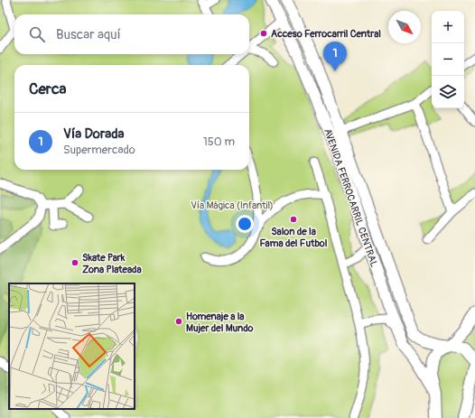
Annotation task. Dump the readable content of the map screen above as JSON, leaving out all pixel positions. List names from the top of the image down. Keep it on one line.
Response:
{"streets":{"street":["AVENIDA FERROCARRIL CENTRAL"]},"parks":["Vía Mágica (Infantil)"],"places":["Acceso Ferrocarril Central","Salon de la Fama del Futbol","Skate Park Zona Plateada","Homenaje a la Mujer del Mundo"],"north":"bottom right","page":{"map_buttons":["+","−"],"search":"Buscar aquí","pins":"1","heading":"Cerca","list":[{"mark":"1","name":"Vía Dorada","note":"Supermercado","value":"150 m"}]}}
